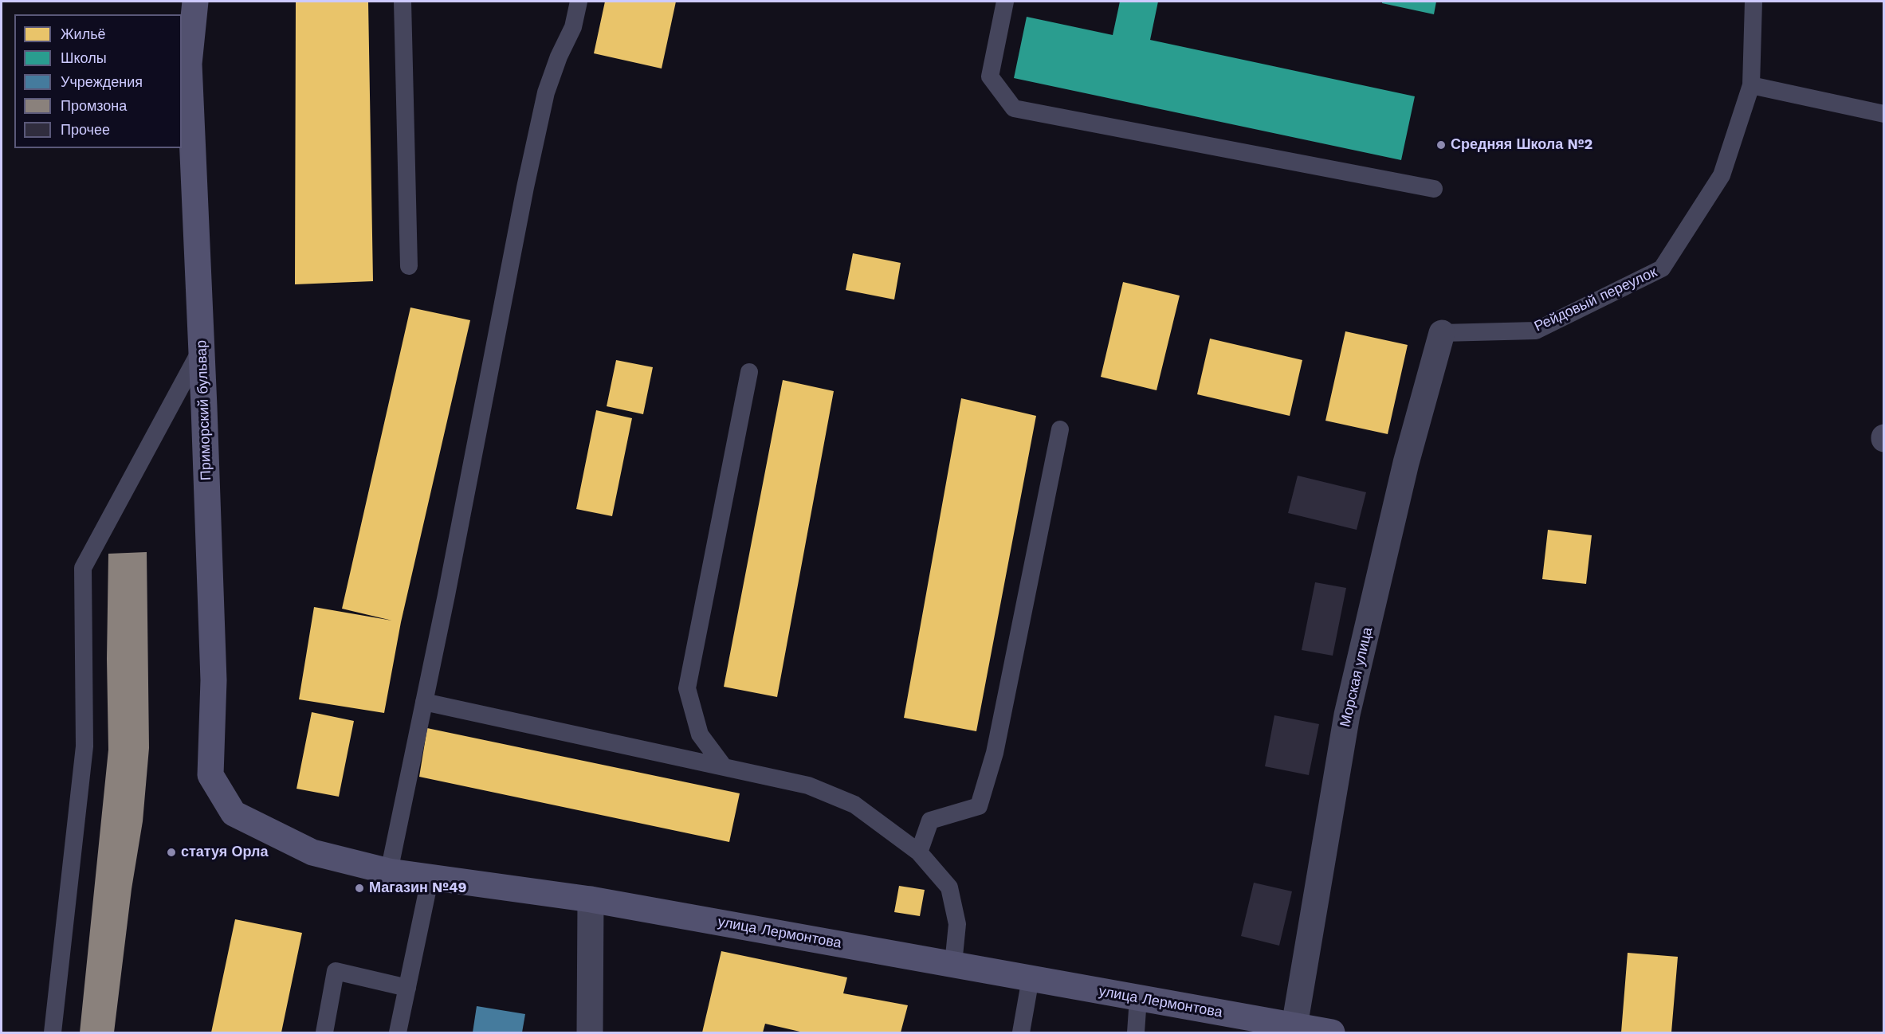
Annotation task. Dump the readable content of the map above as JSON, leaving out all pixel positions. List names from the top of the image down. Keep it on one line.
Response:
{"streets":{"street":["Приморский бульвар","Морская улица","улица Лермонтова"],"lane":["Рейдовый переулок"]},"crossings":[["Рейдовый переулок","Морская улица"],["Приморский бульвар","улица Лермонтова"],["Морская улица","улица Лермонтова"]],"places":["Средняя Школа №2","статуя Орла","Магазин №49"],"legend":["Жильё","Школы","Учреждения","Промзона","Прочее"]}
